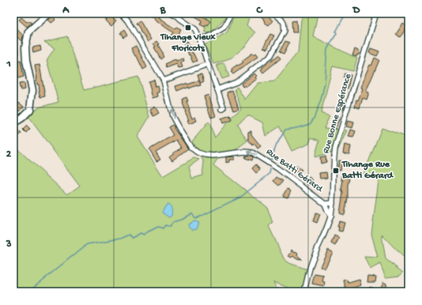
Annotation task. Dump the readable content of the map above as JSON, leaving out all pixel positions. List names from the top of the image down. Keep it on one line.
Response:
{"streets":{"street":["Rue Bonne Espérance","Rue Batti Gérard"]},"crossings":[["Rue Bonne Espérance","Rue Batti Gérard"]],"one_way":["Rue Batti Gérard"],"places":{"transit":["Tihange Vieux Floricots","Tihange Rue Batti Gérard"]},"grid":{"columns":["A","B","C","D"],"rows":["1","2","3"]}}
